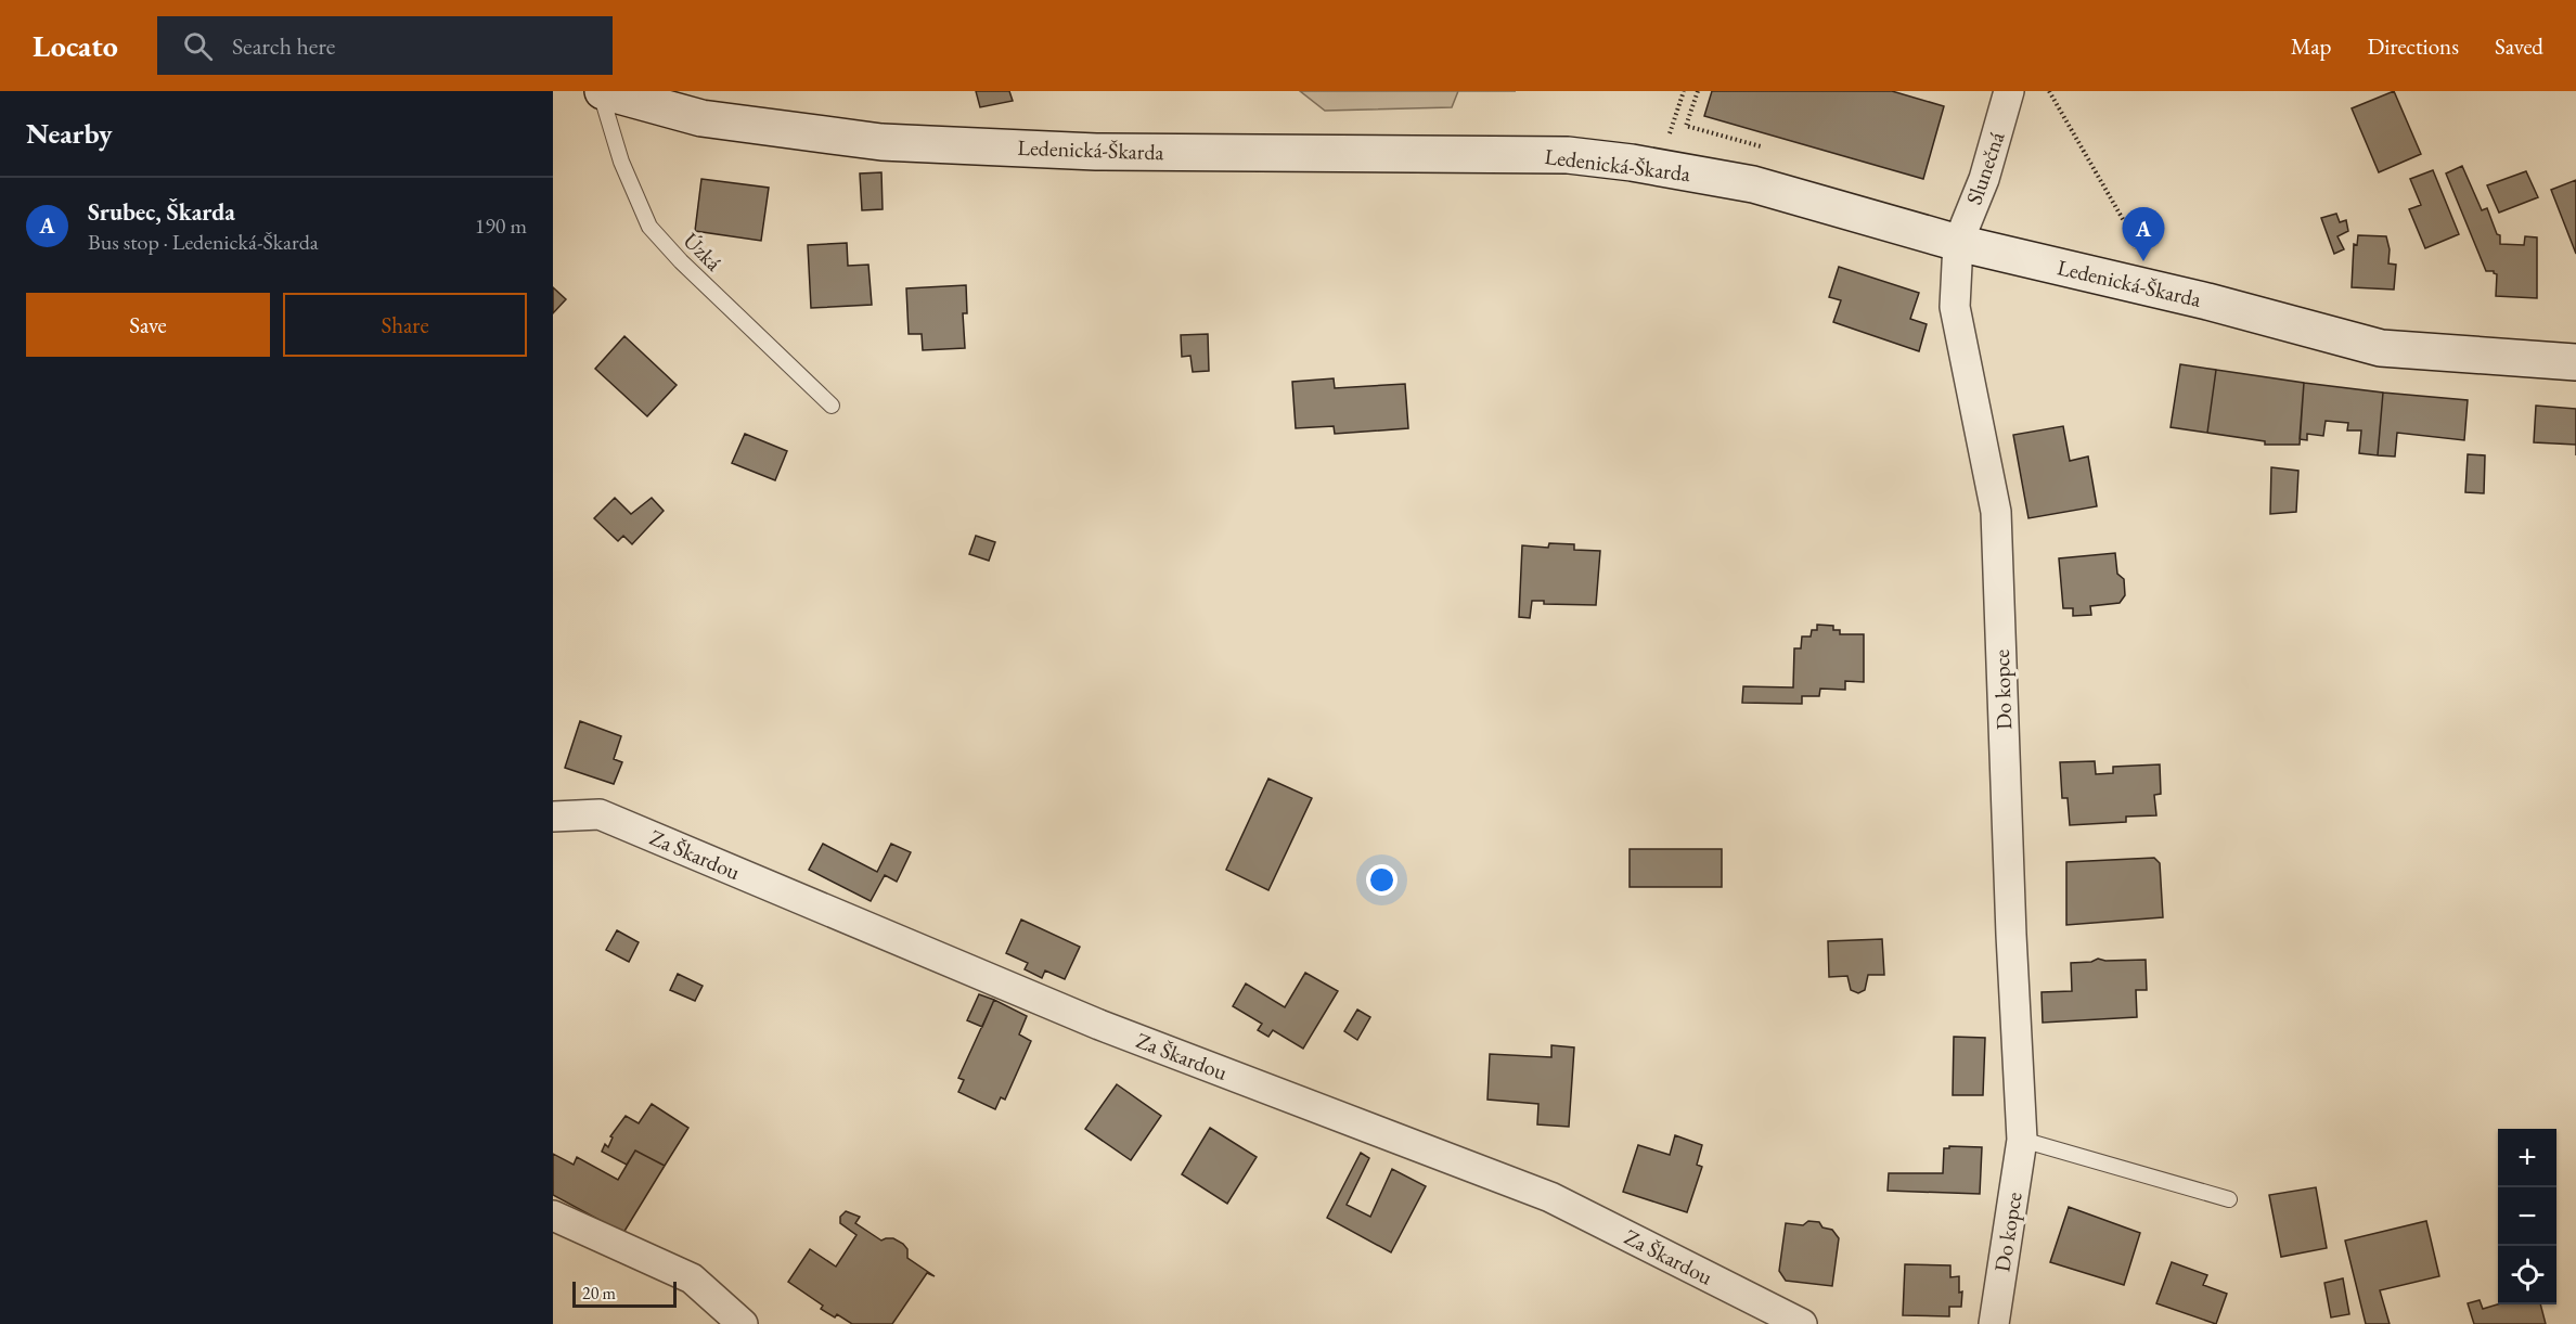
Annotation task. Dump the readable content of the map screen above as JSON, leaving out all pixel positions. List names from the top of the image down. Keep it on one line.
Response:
{"streets":{"main road":["Ledenická-Škarda"],"street":["Slunečná","Do kopce","Za Škardou"],"lane":["Úzká"]},"crossings":[["Ledenická-Škarda","Slunečná"],["Ledenická-Škarda","Úzká"],["Ledenická-Škarda","Do kopce"],["Slunečná","Do kopce"]],"scale_bar":"20 m","page":{"header":"Locato","search":"Search here","nav":["Map","Directions","Saved"],"heading":"Nearby","list":[{"mark":"A","name":"Srubec, Škarda","note":"Bus stop · Ledenická-Škarda","value":"190 m"}],"pins":"A","buttons":["Save","Share"],"map_buttons":["+","−"],"scale":"20 m"}}
